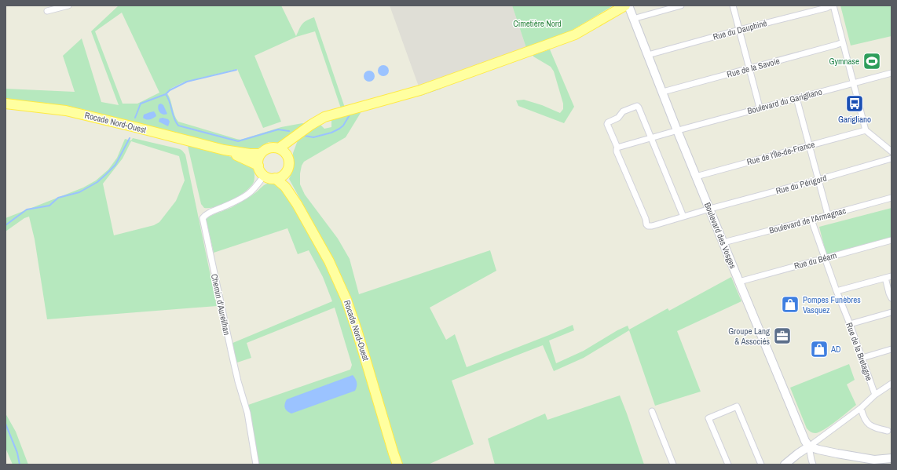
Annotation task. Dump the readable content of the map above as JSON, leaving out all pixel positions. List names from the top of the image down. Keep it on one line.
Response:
{"streets":{"main road":["Rocade Nord-Ouest","Boulevard des Vosges"],"street":["Rue du Dauphiné","Rue de la Savoie","Boulevard du Garigliano","Rue de l'Île-de-France","Rue du Périgord","Boulevard de l'Armagnac","Rue du Béarn","Chemin d'Aureilhan","Rue de la Bretagne"]},"crossings":[["Rue du Dauphiné","Boulevard des Vosges"],["Rue de la Savoie","Boulevard des Vosges"],["Boulevard du Garigliano","Rue du Périgord"],["Boulevard du Garigliano","Boulevard des Vosges"],["Rocade Nord-Ouest","Chemin d'Aureilhan"],["Rue de l'Île-de-France","Boulevard des Vosges"],["Rue du Périgord","Boulevard des Vosges"],["Boulevard de l'Armagnac","Boulevard des Vosges"],["Boulevard de l'Armagnac","Rue de la Bretagne"],["Boulevard des Vosges","Rue du Béarn"],["Rue du Béarn","Rue de la Bretagne"]],"parks":["Cimetière Nord"],"places":{"sports":["Gymnase"],"bus stop":["Garigliano"],"shop":["Pompes Funèbres Vasquez","AD"],"office":["Groupe Lang & Associés"]}}
